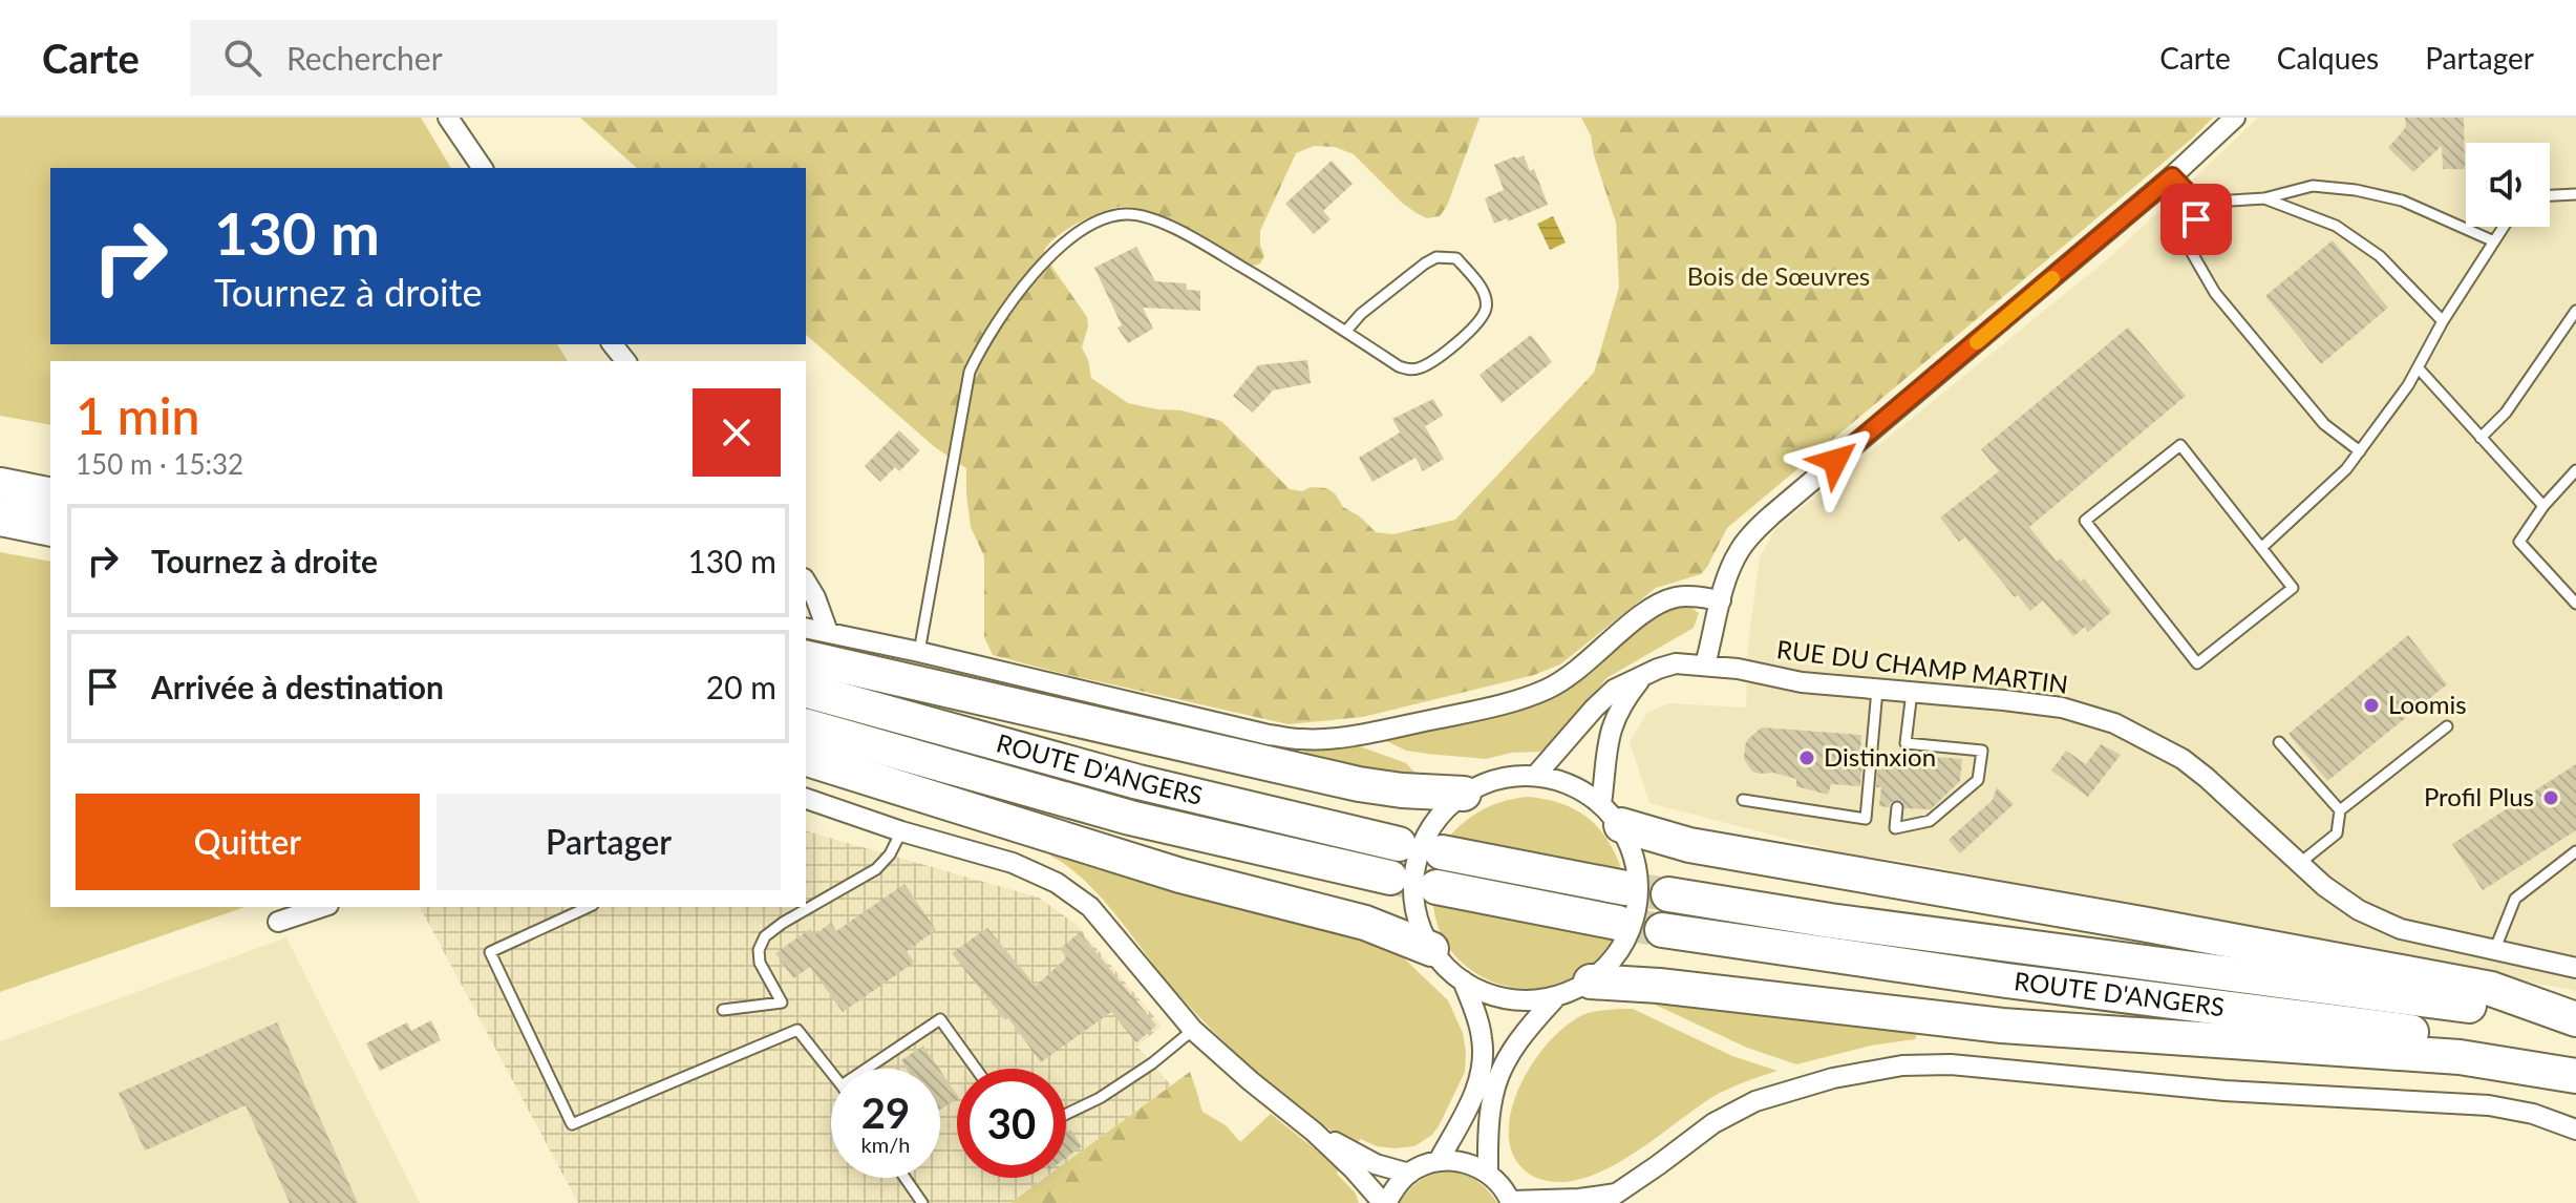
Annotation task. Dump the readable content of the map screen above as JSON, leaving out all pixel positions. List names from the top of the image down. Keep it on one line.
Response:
{"streets":{"highway":["ROUTE D'ANGERS"],"street":["RUE DU CHAMP MARTIN"]},"parks":["Bois de Sœuvres"],"places":["Loomis","Distinxion","Profil Plus"],"page":{"header":"Carte","search":"Rechercher","nav":["Carte","Calques","Partager"],"turn":["130 m","Tournez à droite"],"heading":["1 min","150 m · 15:32"],"list":[{"name":"Tournez à droite","value":"130 m"},{"name":"Arrivée à destination","value":"20 m"}],"buttons":["Quitter","Partager"],"speed":"29 km/h","limit":"30"}}
